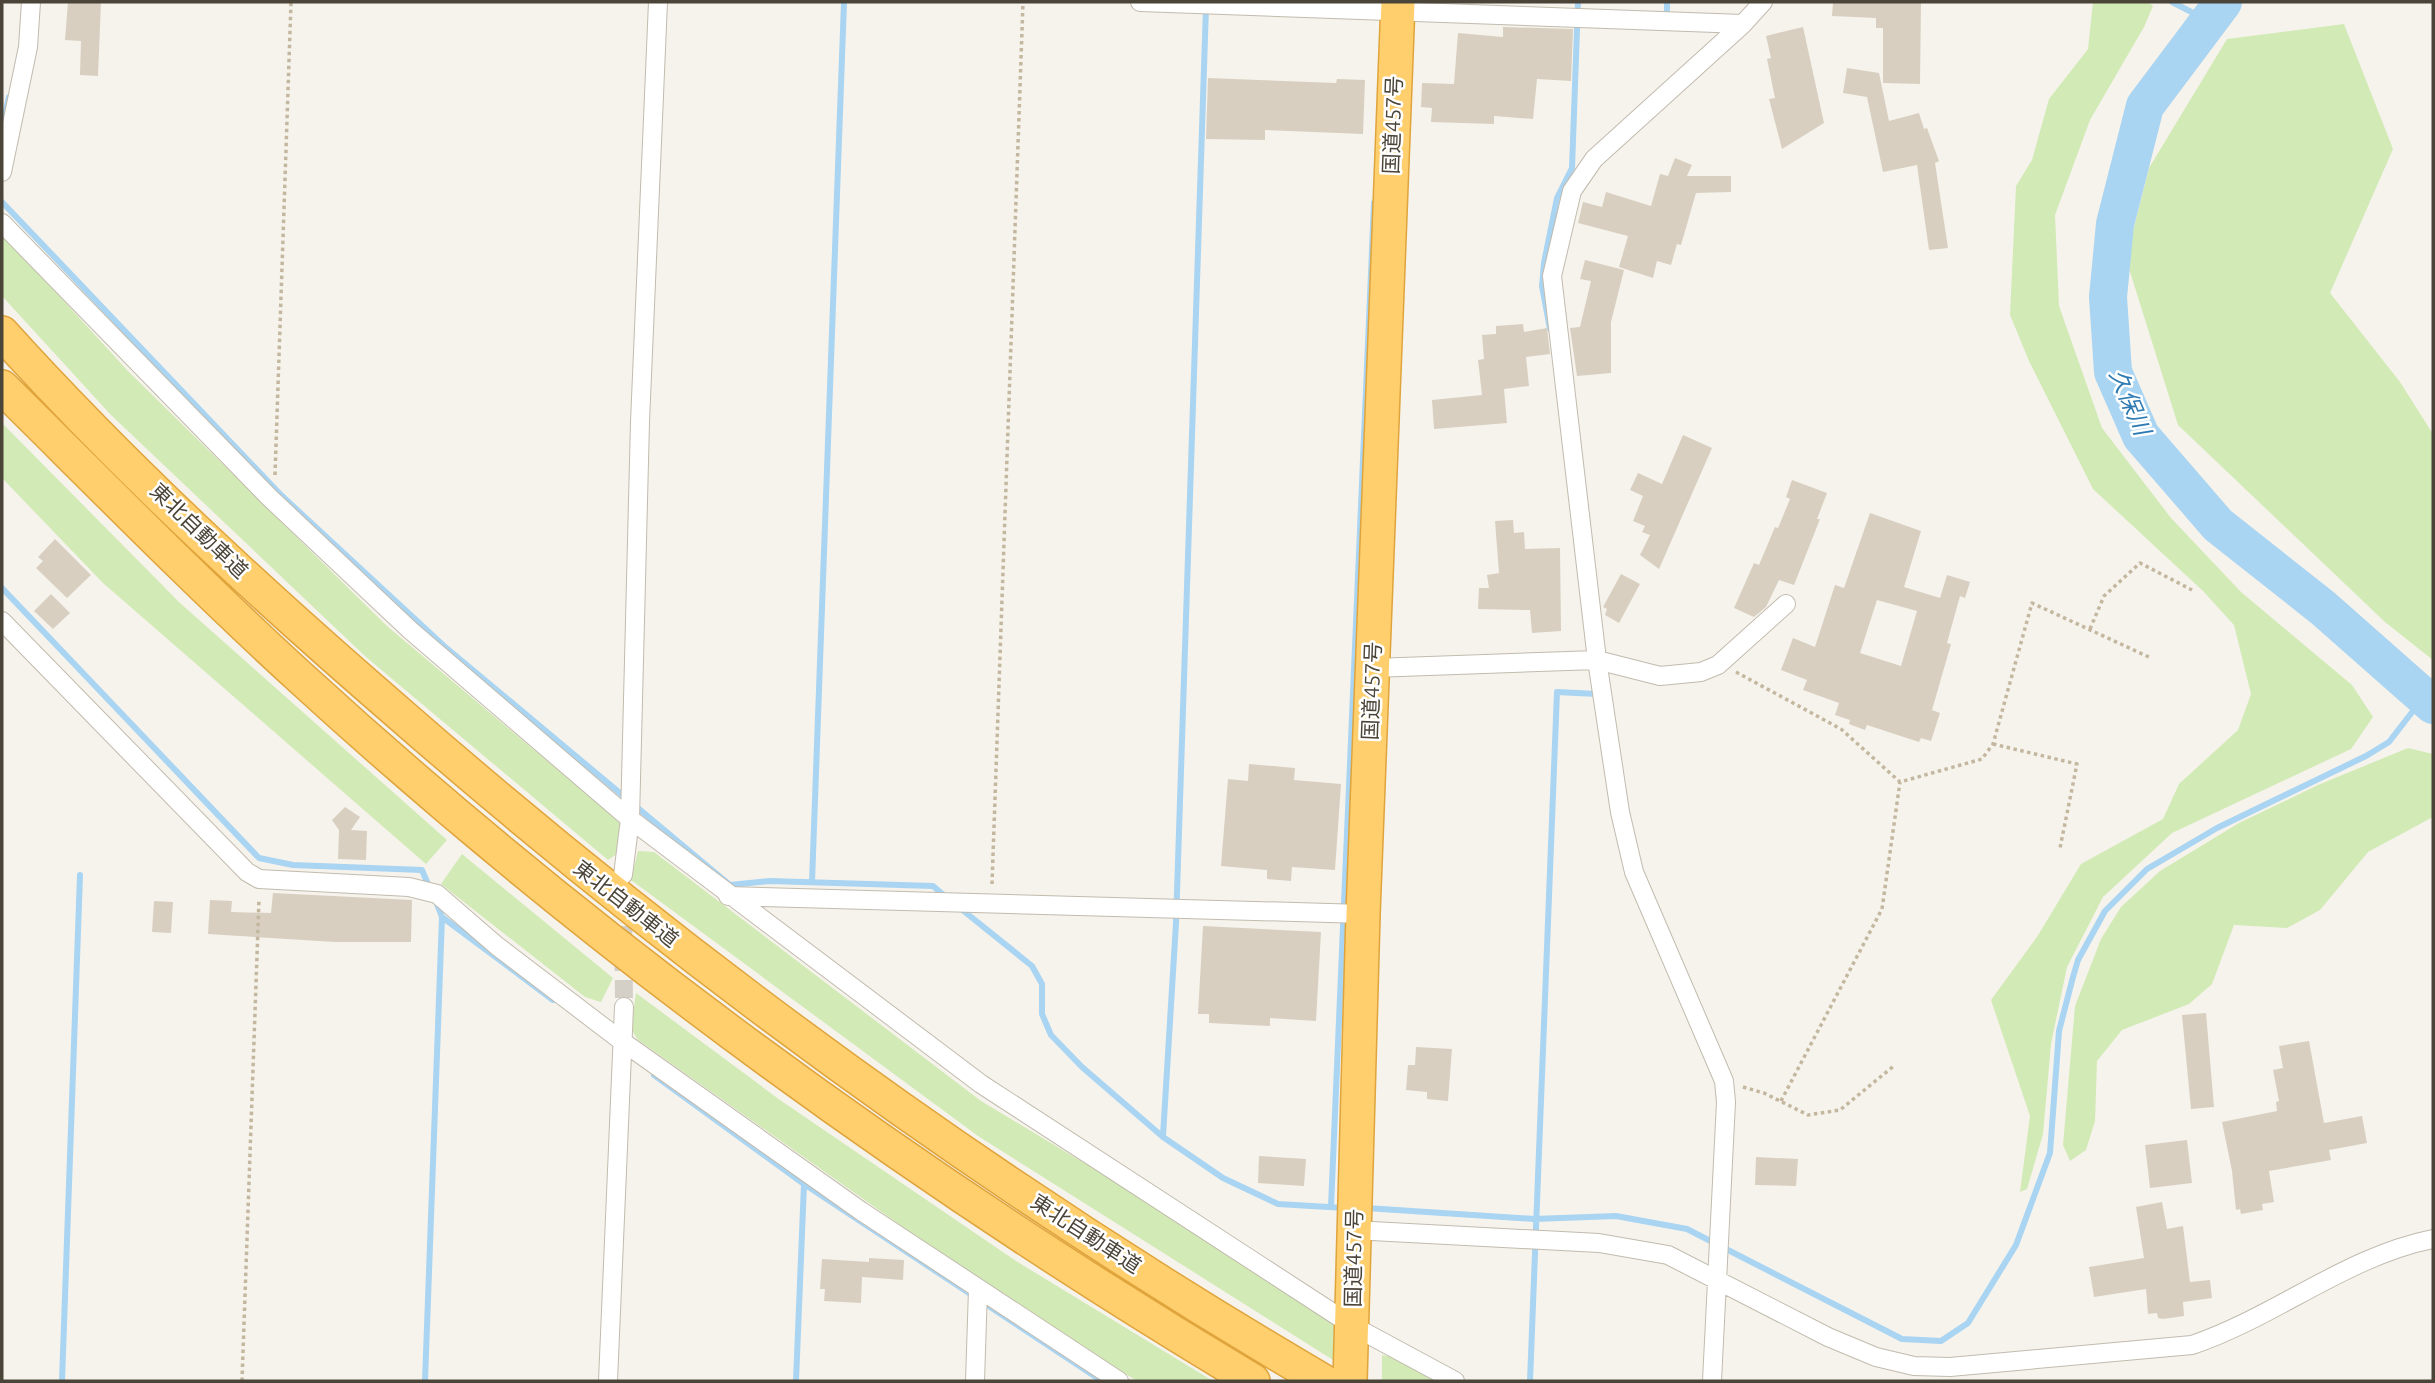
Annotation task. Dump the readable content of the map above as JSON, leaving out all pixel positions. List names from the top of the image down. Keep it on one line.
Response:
{"streets":{"highway":["国道457号","東北自動車道"]},"crossings":[["国道457号","東北自動車道"]],"water":["久保川"]}
